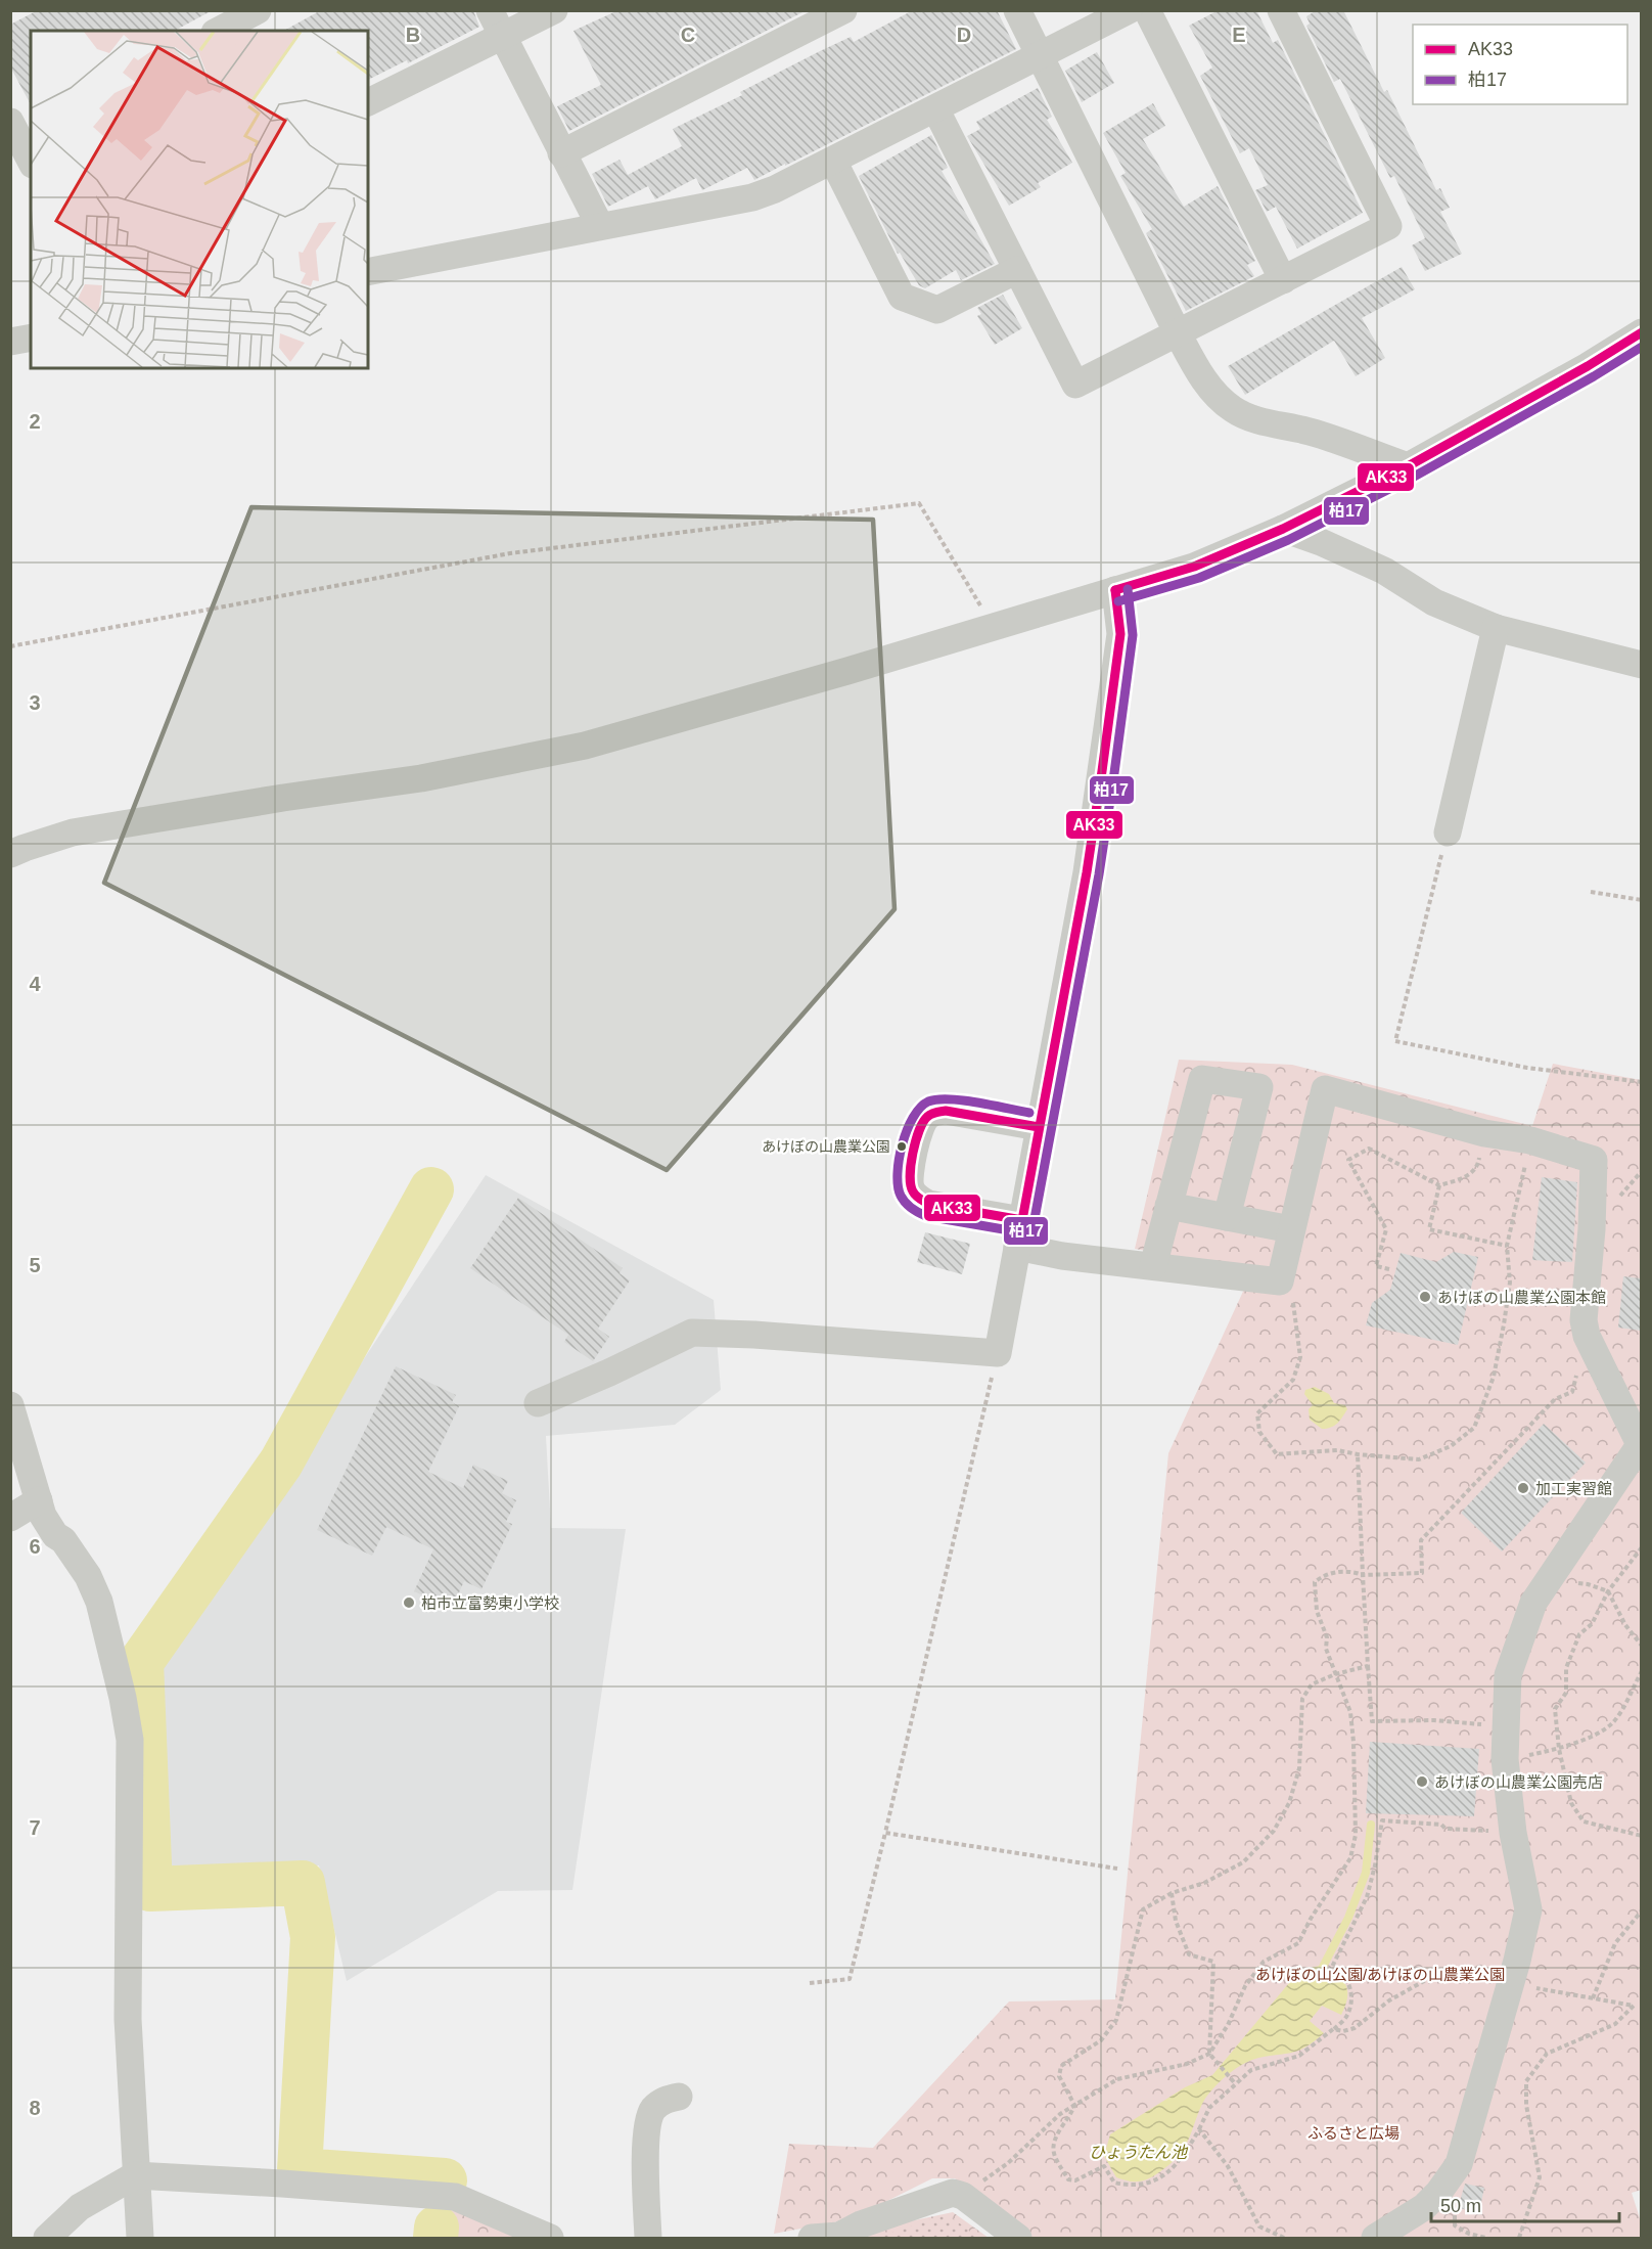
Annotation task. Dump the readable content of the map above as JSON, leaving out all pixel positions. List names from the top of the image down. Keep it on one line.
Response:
{"water":["ひょうたん池"],"parks":["あけぼの山公園/あけぼの山農業公園","ふるさと広場"],"places":["あけぼの山農業公園","あけぼの山農業公園本館","加工実習館","柏市立富勢東小学校","あけぼの山農業公園売店"],"lines":["transit line AK33","transit line 柏17"],"legend":["AK33","柏17"],"scale_bar":"50 m","grid":{"columns":["B","C","D","E"],"rows":["2","3","4","5","6","7","8"]}}
